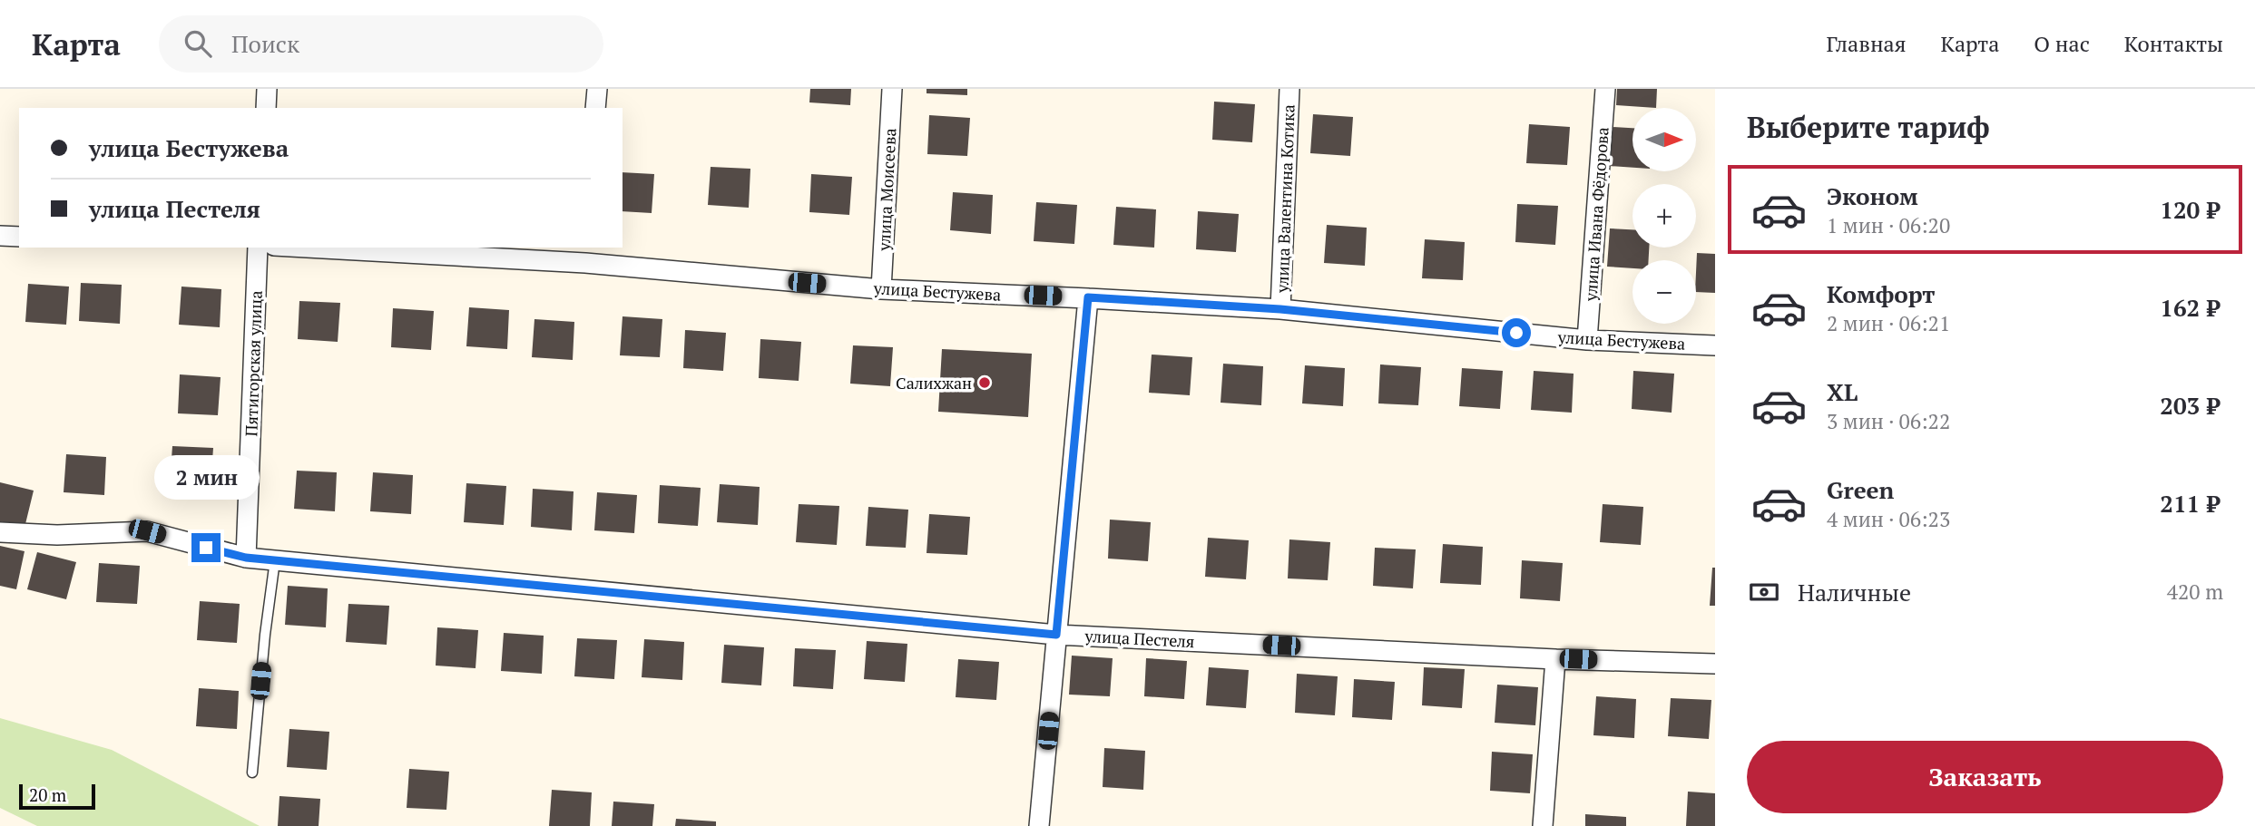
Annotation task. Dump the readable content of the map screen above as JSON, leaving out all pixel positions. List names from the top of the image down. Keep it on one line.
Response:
{"streets":{"street":["улица Моисеева","улица Валентина Котика","улица Ивана Фёдорова","улица Бестужева","Пятигорская улица","улица Пестеля"]},"crossings":[["улица Моисеева","улица Бестужева"],["улица Валентина Котика","улица Бестужева"],["улица Ивана Фёдорова","улица Бестужева"],["Пятигорская улица","улица Пестеля"]],"places":["Салихжан"],"scale_bar":"20 m","north":"right","page":{"header":"Карта","search":"Поиск","nav":["Главная","Карта","О нас","Контакты"],"heading":"Выберите тариф","map_buttons":["+","−"],"banner":["улица Бестужева","улица Пестеля"],"list":[{"name":"Эконом","note":"1 мин · 06:20","value":"120 ₽"},{"name":"Комфорт","note":"2 мин · 06:21","value":"162 ₽"},{"name":"XL","note":"3 мин · 06:22","value":"203 ₽"},{"name":"Green","note":"4 мин · 06:23","value":"211 ₽"}],"bubble":"2 мин","pay":["Наличные","420 m"],"buttons":"Заказать","scale":"20 m"}}
